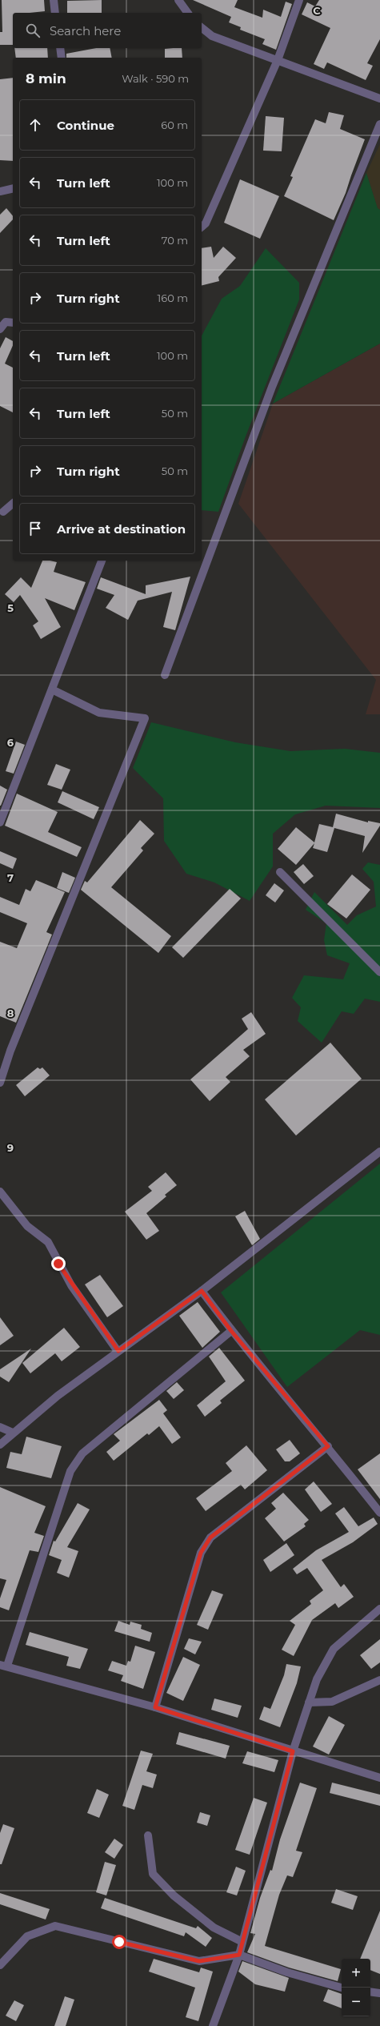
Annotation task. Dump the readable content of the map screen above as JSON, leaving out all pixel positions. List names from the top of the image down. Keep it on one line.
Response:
{"page":{"search":"Search here","heading":["8 min","Walk · 590 m"],"list":[["Continue","60 m"],["Turn left","100 m"],["Turn left","70 m"],["Turn right","160 m"],["Turn left","100 m"],["Turn left","50 m"],["Turn right","50 m"],"Arrive at destination"],"map_buttons":["+","−"]},"grid":{"columns":["C"],"rows":["5","6","7","8","9"]}}
